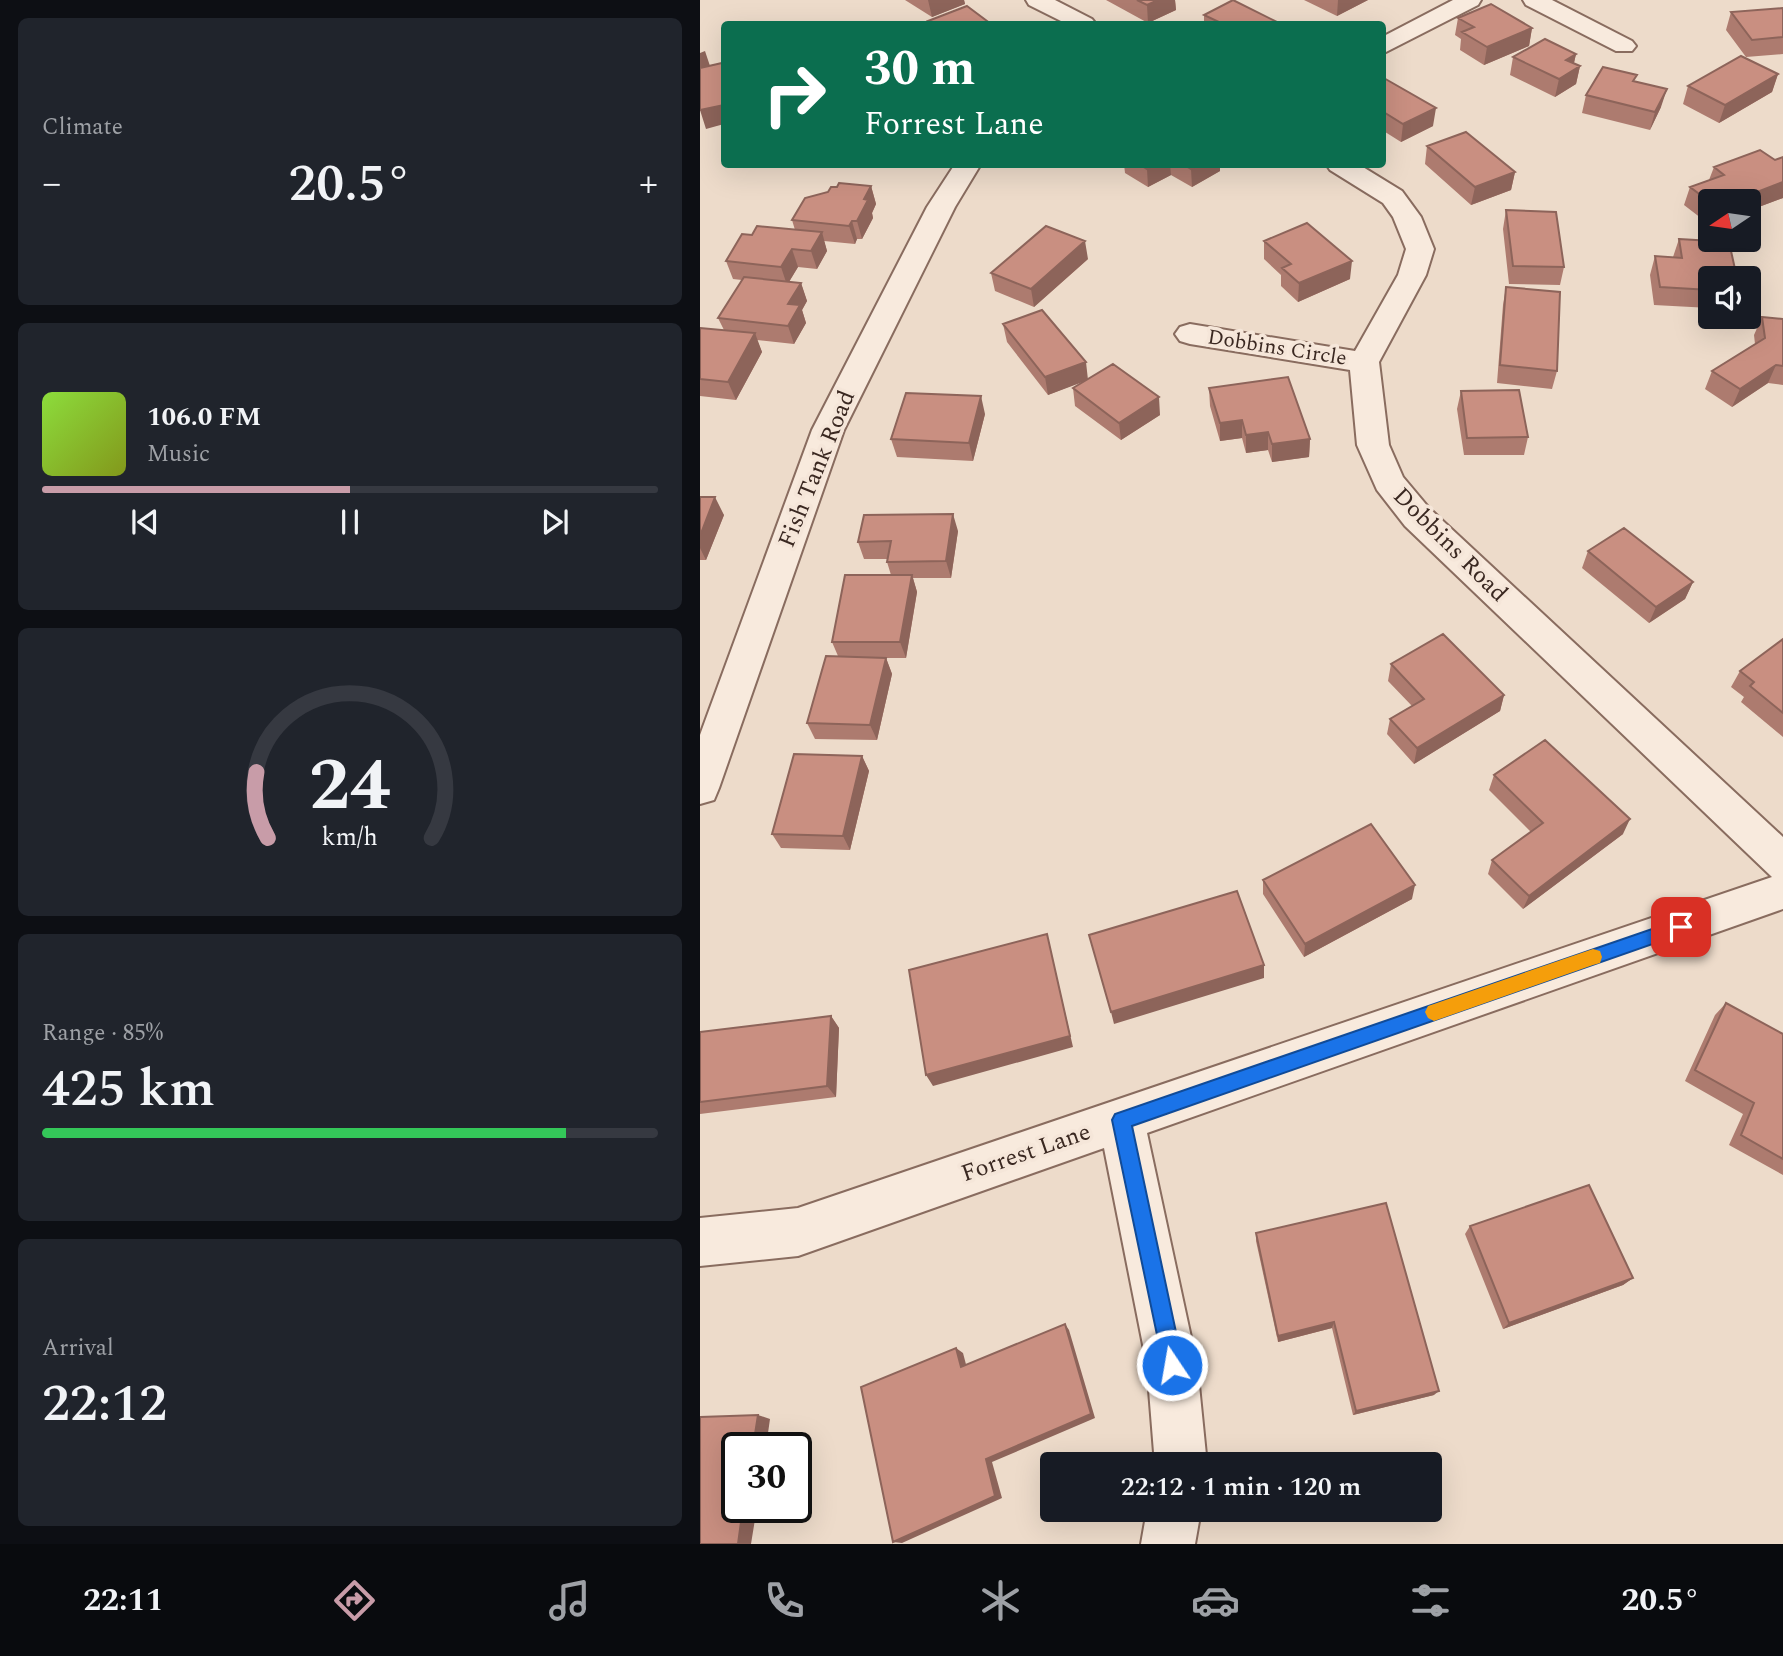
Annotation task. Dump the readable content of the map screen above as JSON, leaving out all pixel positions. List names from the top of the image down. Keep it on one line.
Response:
{"streets":{"street":["Dobbins Circle","Fish Tank Road","Dobbins Road","Forrest Lane"]},"crossings":[["Dobbins Circle","Dobbins Road"]],"north":"left","page":{"tile":["Climate",["Range · 85%","425 km"],["Arrival","22:12"]],"turn":["30 m","Forrest Lane"],"heat":["−","20.5°","+"],"song":["106.0 FM","Music"],"limit":"30","trip":"22:12 · 1 min · 120 m","tabs":["22:11","20.5°"],"gauge":["24","km/h"]}}
